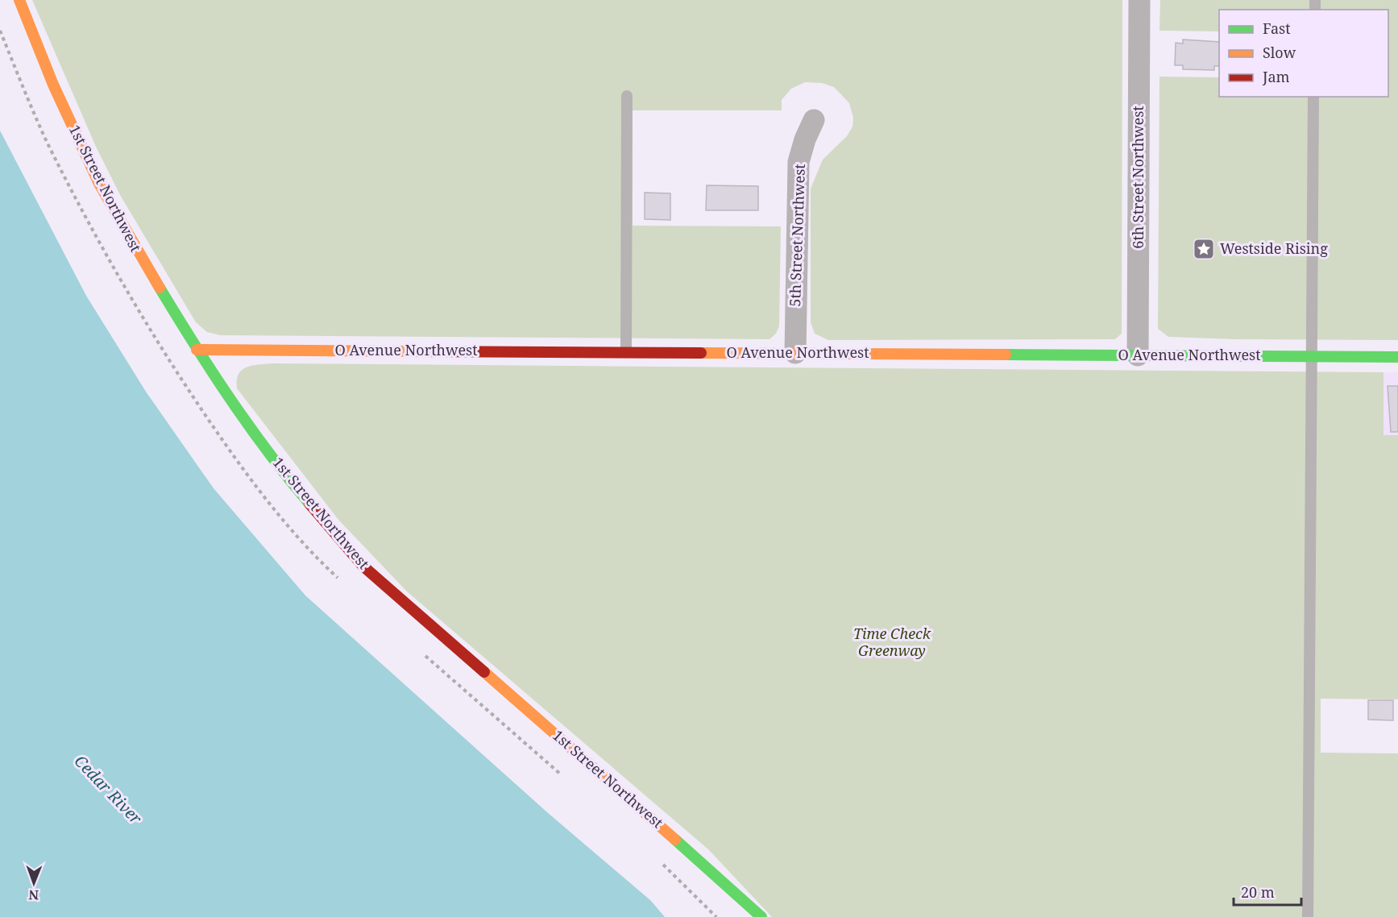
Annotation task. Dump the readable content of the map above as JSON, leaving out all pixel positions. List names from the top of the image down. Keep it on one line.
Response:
{"streets":{"street":["6th Street Northwest","1st Street Northwest","5th Street Northwest","O Avenue Northwest"]},"crossings":[["6th Street Northwest","O Avenue Northwest"],["1st Street Northwest","O Avenue Northwest"],["5th Street Northwest","O Avenue Northwest"]],"water":["Cedar River"],"parks":["Time Check Greenway"],"places":{"place":["Westside Rising"]},"legend":["Fast","Slow","Jam"],"scale_bar":"20 m","north":"bottom"}
